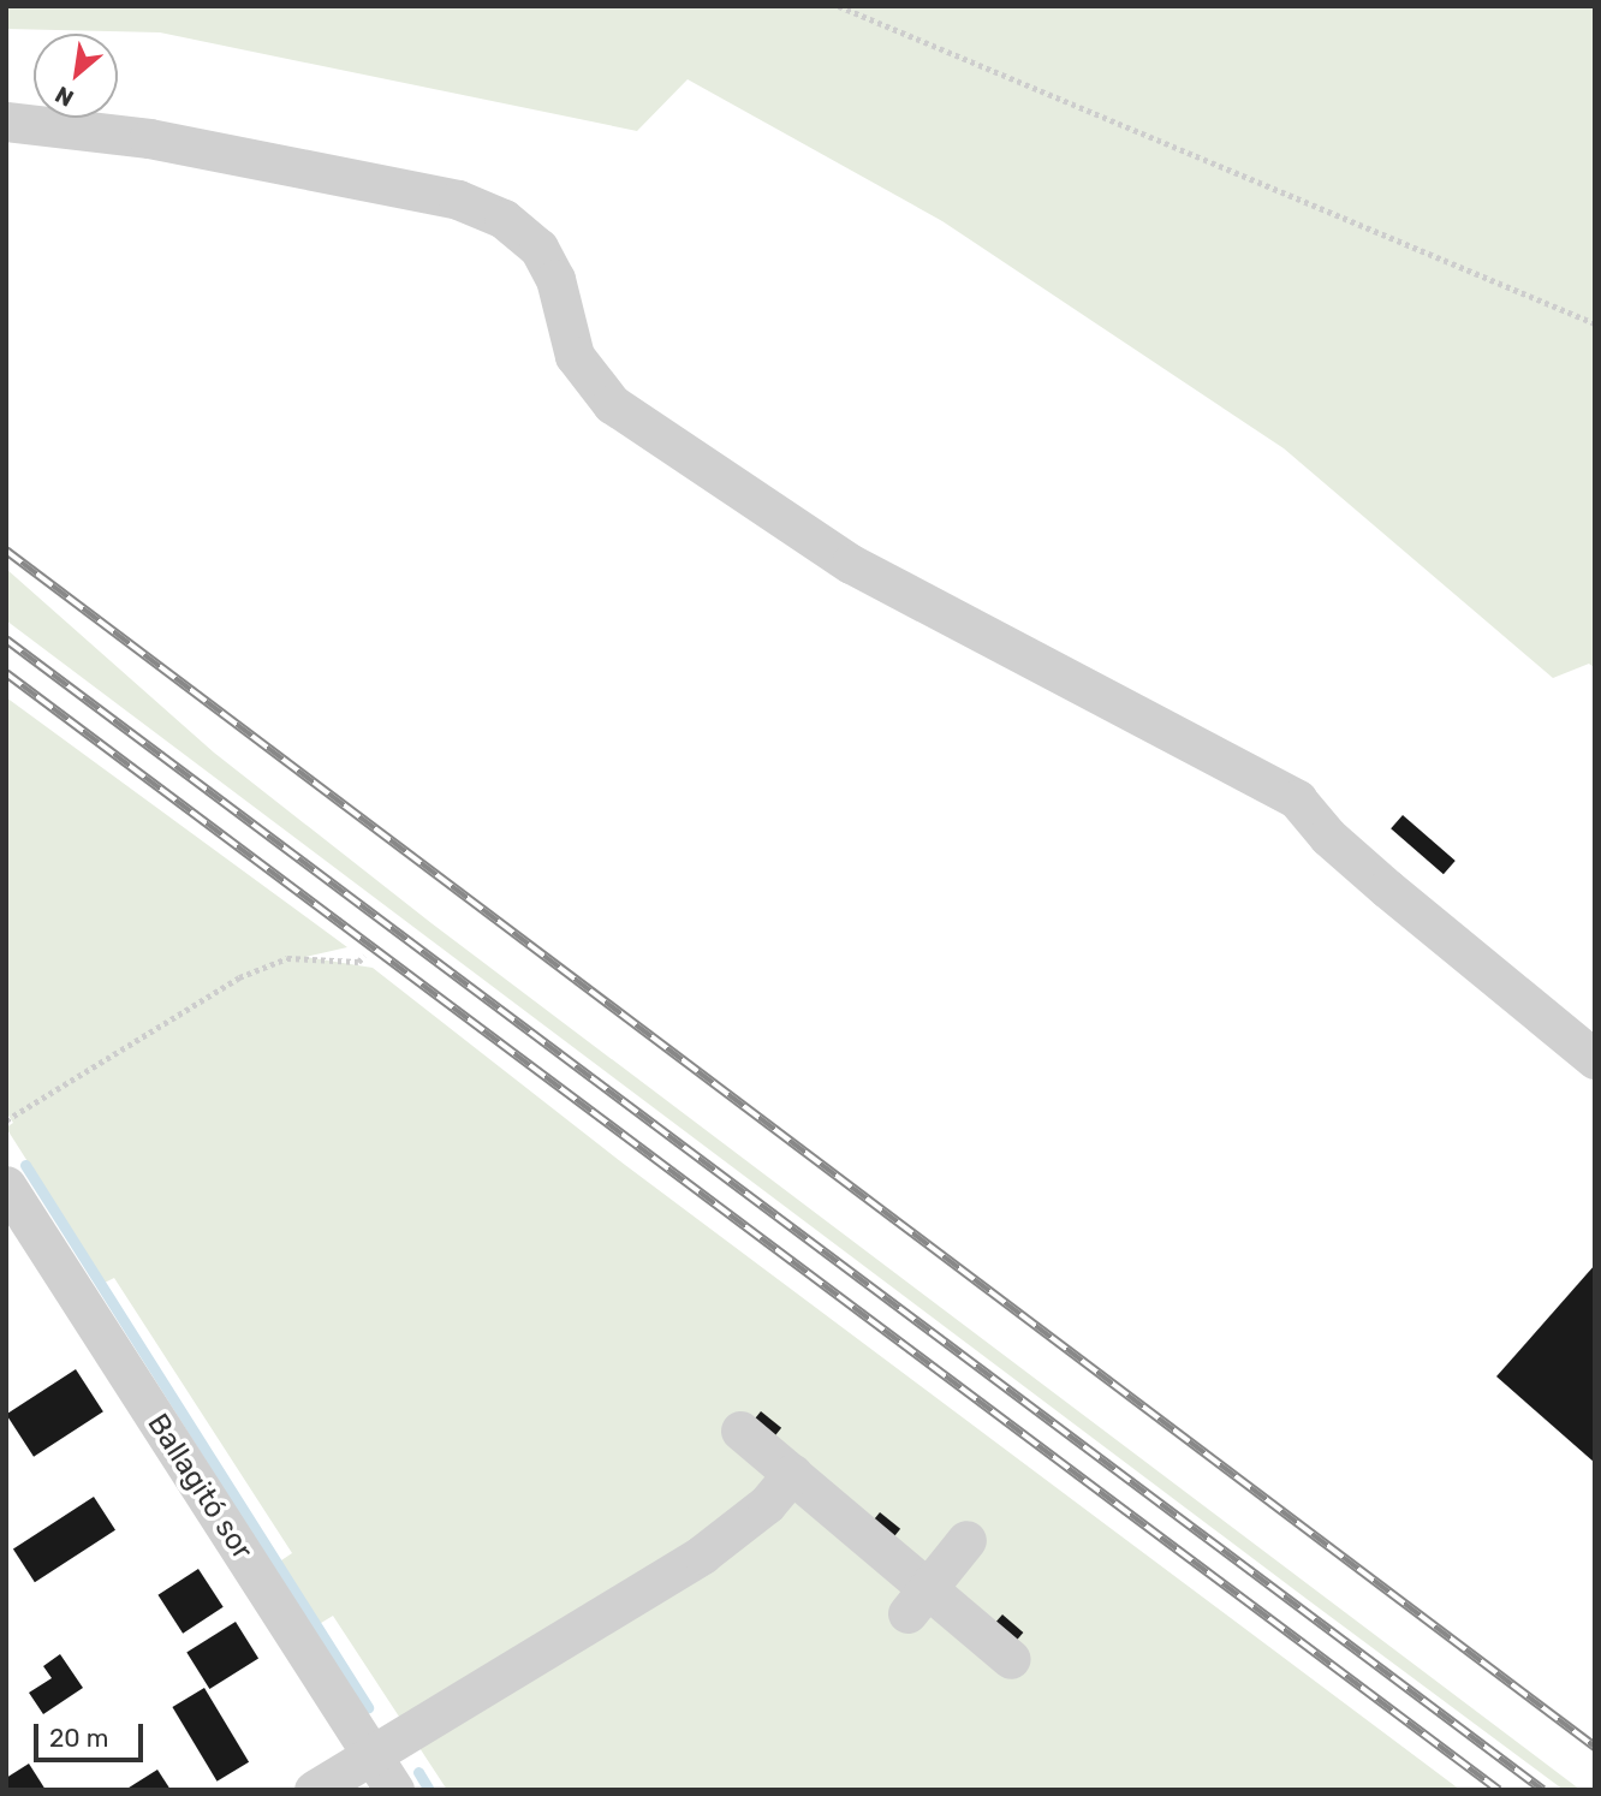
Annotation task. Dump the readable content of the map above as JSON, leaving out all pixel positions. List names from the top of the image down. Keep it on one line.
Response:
{"streets":{"street":["Ballagitó sor"]},"scale_bar":"20 m","north":"bottom left"}
